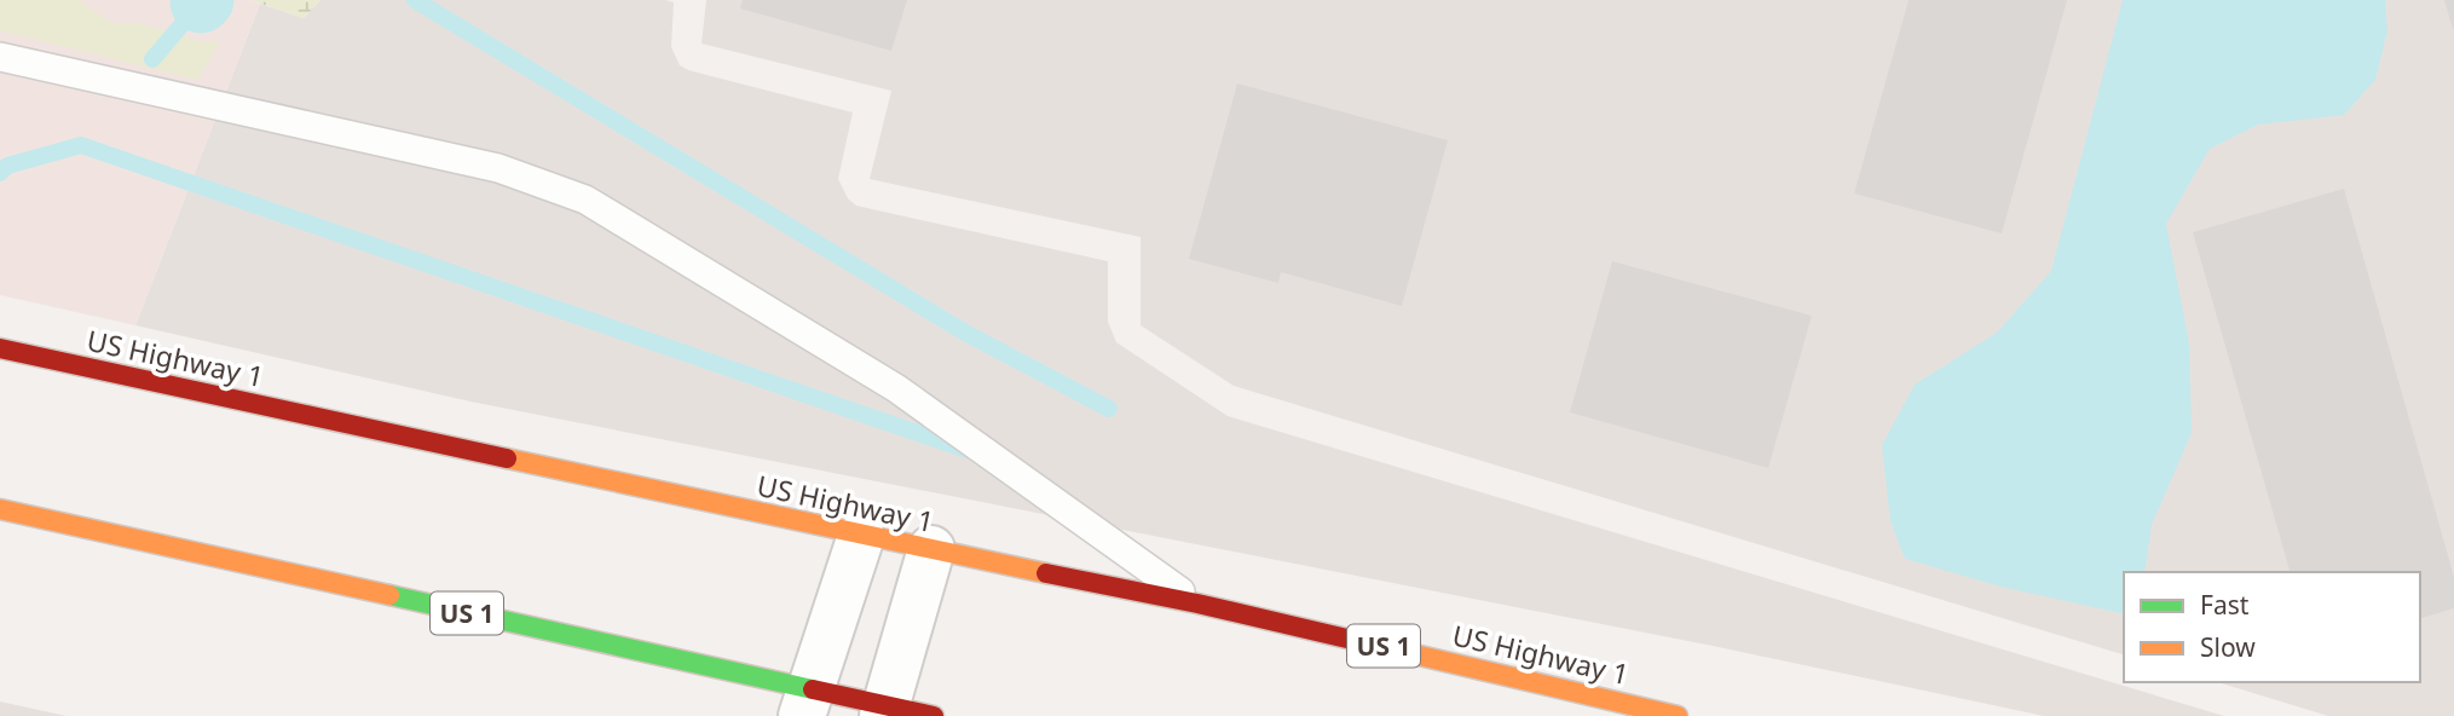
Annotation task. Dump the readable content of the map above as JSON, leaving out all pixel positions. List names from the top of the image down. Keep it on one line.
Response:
{"streets":{"main road":["US Highway 1","US 1"]},"legend":["Fast","Slow"]}
